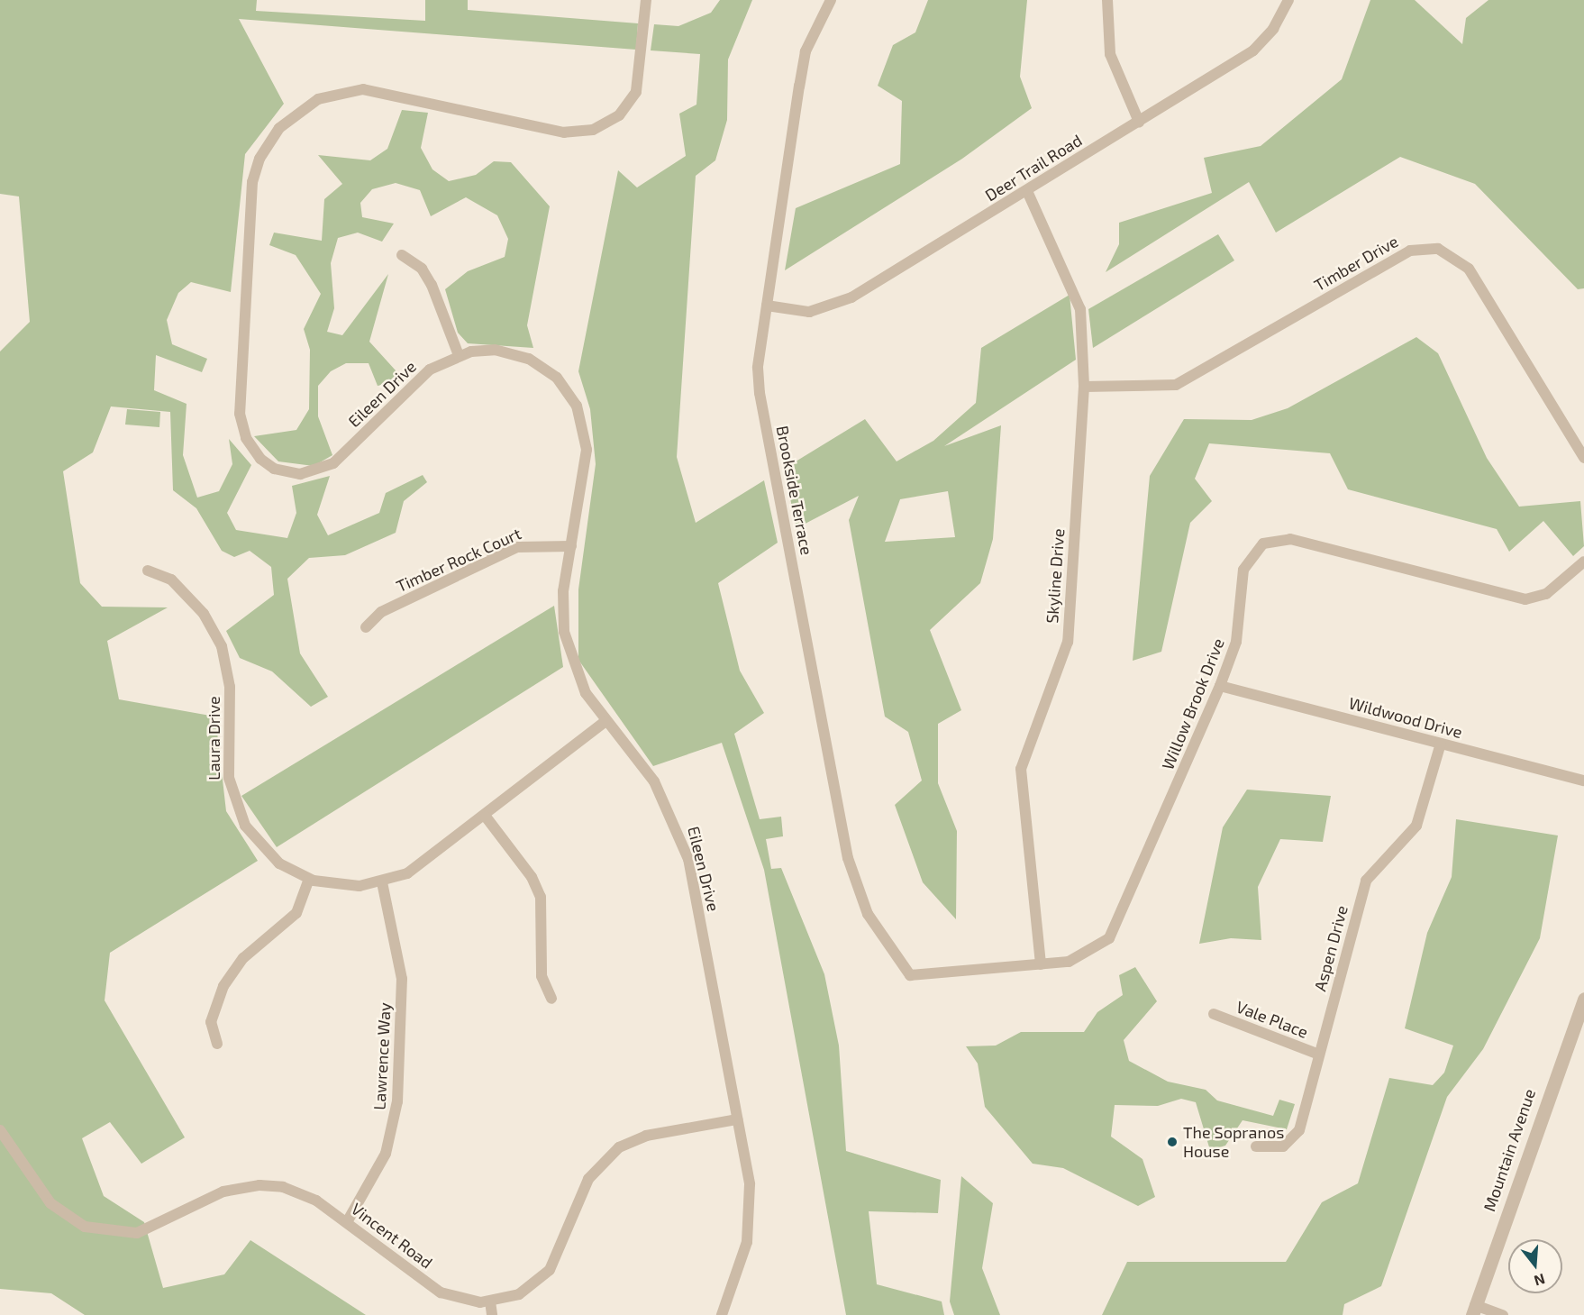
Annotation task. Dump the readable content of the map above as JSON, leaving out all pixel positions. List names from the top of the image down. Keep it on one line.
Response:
{"streets":{"street":["Deer Trail Road","Timber Drive","Eileen Drive","Brookside Terrace","Timber Rock Court","Skyline Drive","Willow Brook Drive","Wildwood Drive","Laura Drive","Aspen Drive","Vale Place","Lawrence Way","Mountain Avenue","Vincent Road"]},"crossings":[["Deer Trail Road","Brookside Terrace"],["Deer Trail Road","Skyline Drive"],["Timber Drive","Skyline Drive"],["Eileen Drive","Timber Rock Court"],["Eileen Drive","Laura Drive"],["Eileen Drive","Vincent Road"],["Brookside Terrace","Willow Brook Drive"],["Skyline Drive","Willow Brook Drive"],["Willow Brook Drive","Wildwood Drive"],["Wildwood Drive","Aspen Drive"],["Laura Drive","Lawrence Way"],["Aspen Drive","Vale Place"],["Lawrence Way","Vincent Road"]],"places":["The Sopranos House"],"north":"bottom"}
